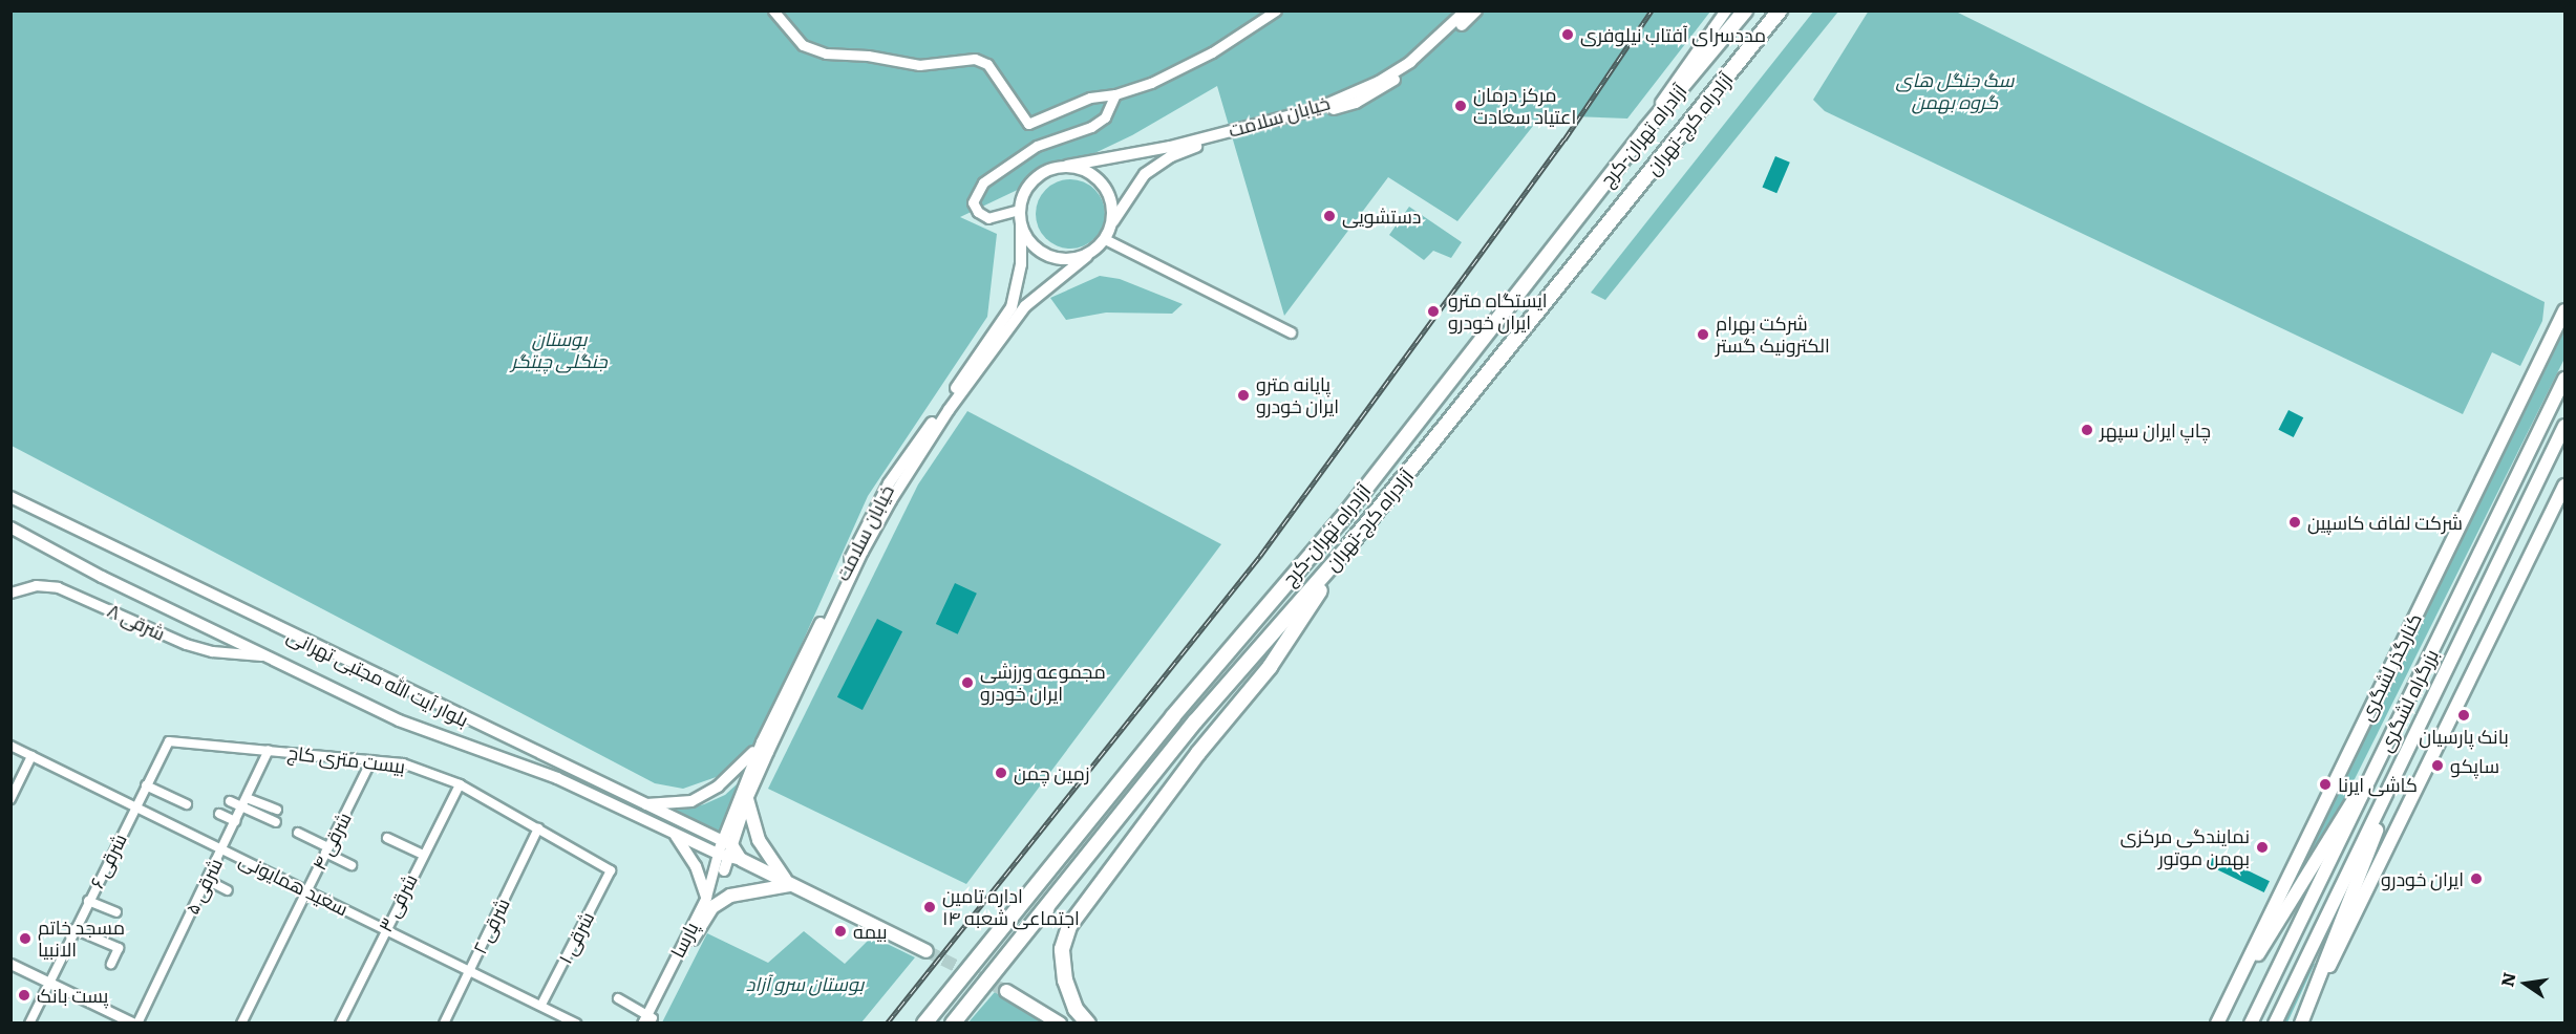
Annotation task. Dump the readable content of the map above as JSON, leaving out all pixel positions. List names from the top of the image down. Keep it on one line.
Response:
{"streets":{"highway":["آزادراه کرج-تهران","آزادراه تهران-کرج"],"main road":["خیابان سلامت","کنارگذر لشگری","بلوار آیت الله مجتبی تهرانی","بزرگراه لشگری"],"street":["۸ شرقی","بیست متری کاج","۴ شرقی","۶ شرقی","سعید همایونی","۵ شرقی","۳ شرقی","۲ شرقی","۱ شرقی","پارسا"]},"crossings":[["خیابان سلامت","بلوار آیت الله مجتبی تهرانی"],["خیابان سلامت","پارسا"],["۸ شرقی","بلوار آیت الله مجتبی تهرانی"],["بلوار آیت الله مجتبی تهرانی","پارسا"],["بیست متری کاج","۴ شرقی"],["بیست متری کاج","۶ شرقی"],["بیست متری کاج","۵ شرقی"],["بیست متری کاج","۳ شرقی"],["بیست متری کاج","۲ شرقی"],["بیست متری کاج","۱ شرقی"],["۴ شرقی","سعید همایونی"],["۶ شرقی","سعید همایونی"],["سعید همایونی","۵ شرقی"],["سعید همایونی","۳ شرقی"],["سعید همایونی","۲ شرقی"],["سعید همایونی","۱ شرقی"]],"parks":["سگ جنگل های گروه بهمن","بوستان جنگلی چیتگر","بوستان سرو آزاد"],"places":["مددسرای آفتاب نیلوفری","مرکز درمان اعتیاد سعادت","دستشویی","ایستگاه مترو ایران خودرو","شرکت بهرام الکترونیک گستر","پایانه مترو ایران خودرو","چاپ ایران سپهر","شرکت لفاف کاسپین","مجموعه ورزشی ایران خودرو","بانک پارسیان","ساپکو","زمین چمن","کاشی ایرنا","نمایندگی مرکزی بهمن موتور","ایران خودرو","اداره تامین اجتماعی شعبه ۱۴","بیمه","مسجد خاتم الانبیا","پست بانک"],"north":"left"}
